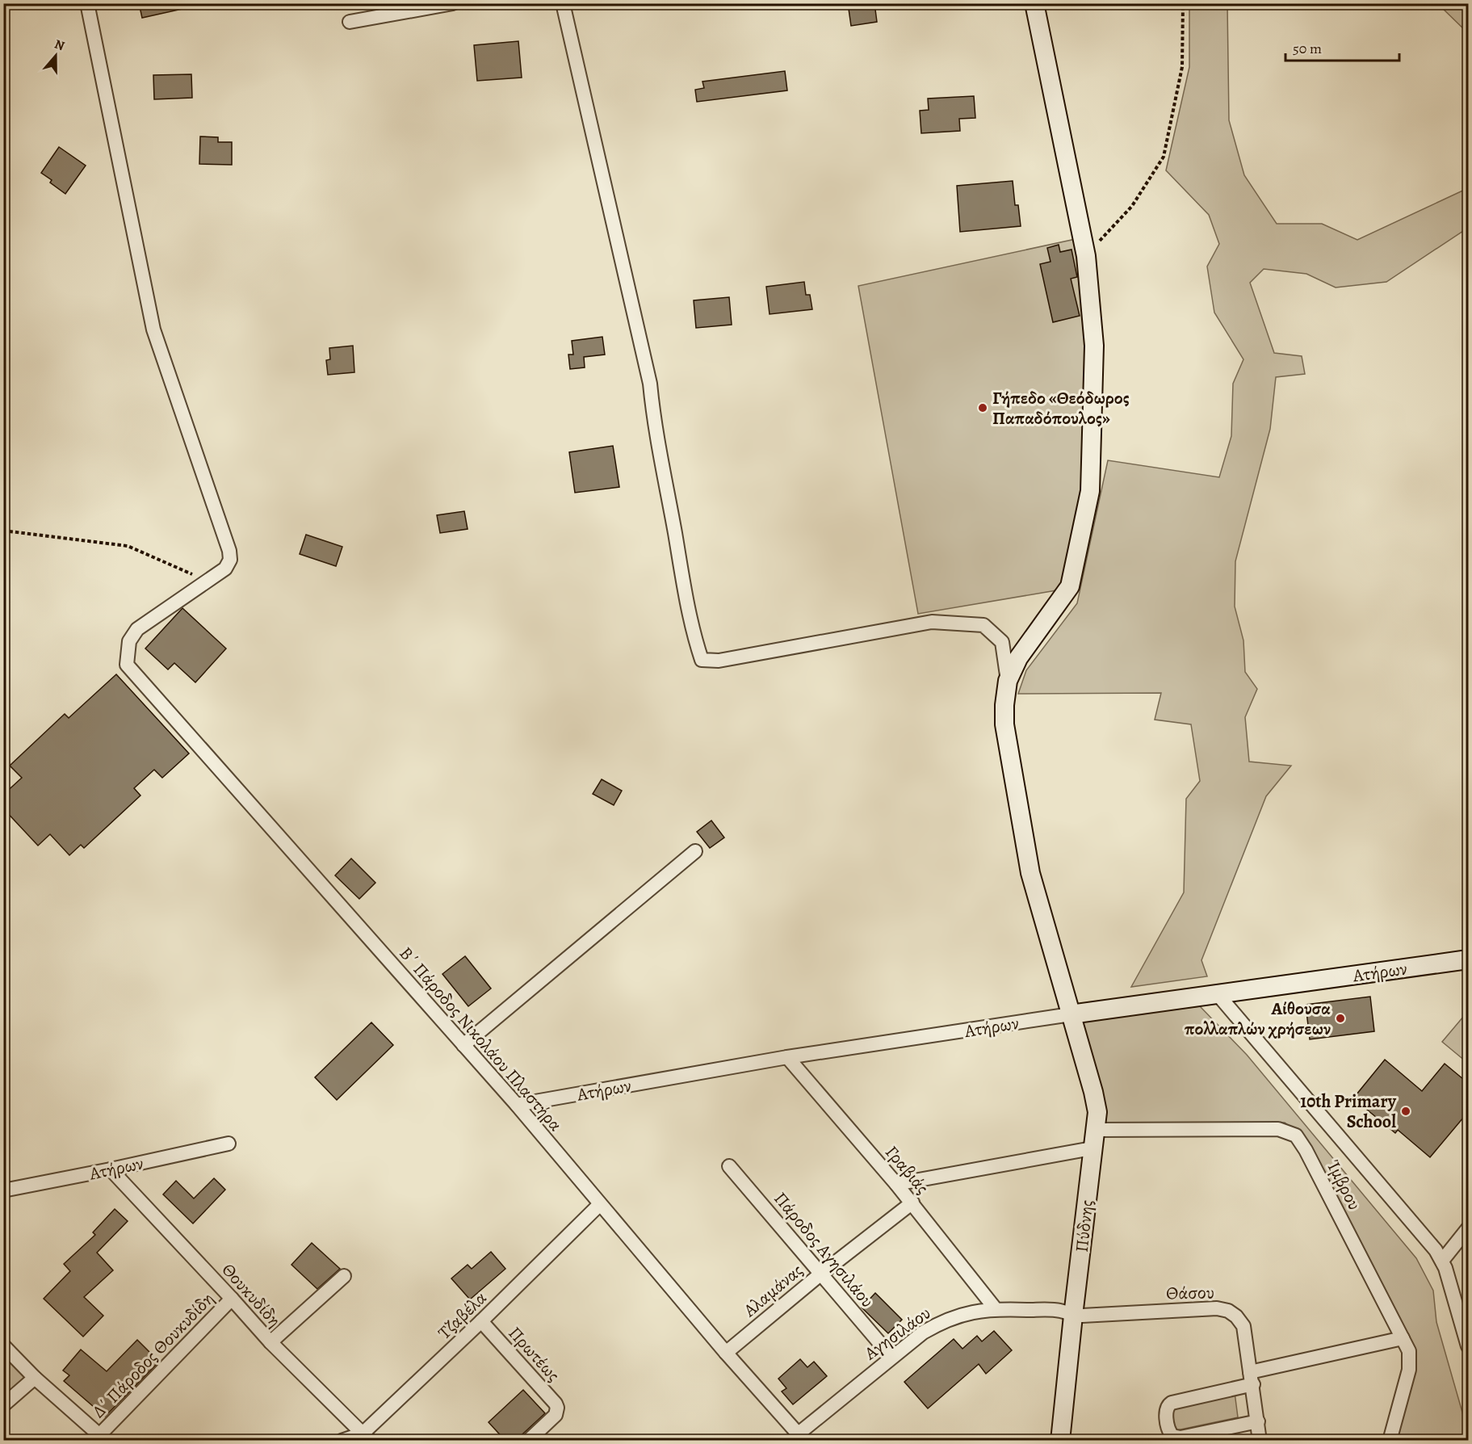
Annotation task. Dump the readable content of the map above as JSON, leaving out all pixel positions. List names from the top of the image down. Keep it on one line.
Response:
{"streets":{"street":["Ατήρων","Β΄ Πάροδος Νικολάου Πλαστήρα","Γραβιάς","Ίμβρου","Πύδνης","Πάροδος Αγησιλάου","Αλαμάνας","Θάσου","Θουκυδίδη","Τζαβέλα","Αγησιλάου","Πρωτέως","Δ΄ Πάροδος Θουκυδίδη"]},"crossings":[["Ατήρων","Β΄ Πάροδος Νικολάου Πλαστήρα"],["Ατήρων","Γραβιάς"],["Ατήρων","Πύδνης"],["Ατήρων","Θουκυδίδη"],["Β΄ Πάροδος Νικολάου Πλαστήρα","Αλαμάνας"],["Β΄ Πάροδος Νικολάου Πλαστήρα","Τζαβέλα"],["Β΄ Πάροδος Νικολάου Πλαστήρα","Αγησιλάου"],["Γραβιάς","Αλαμάνας"],["Γραβιάς","Αγησιλάου"],["Ίμβρου","Πύδνης"],["Πύδνης","Θάσου"],["Πύδνης","Αγησιλάου"],["Πάροδος Αγησιλάου","Αλαμάνας"],["Πάροδος Αγησιλάου","Αγησιλάου"],["Θάσου","Αγησιλάου"],["Θουκυδίδη","Τζαβέλα"],["Θουκυδίδη","Δ΄ Πάροδος Θουκυδίδη"],["Τζαβέλα","Πρωτέως"]],"places":["Γήπεδο «Θεόδωρος Παπαδόπουλος»","Αίθουσα πολλαπλών χρήσεων","10th Primary School"],"scale_bar":"50 m","north":"top"}
